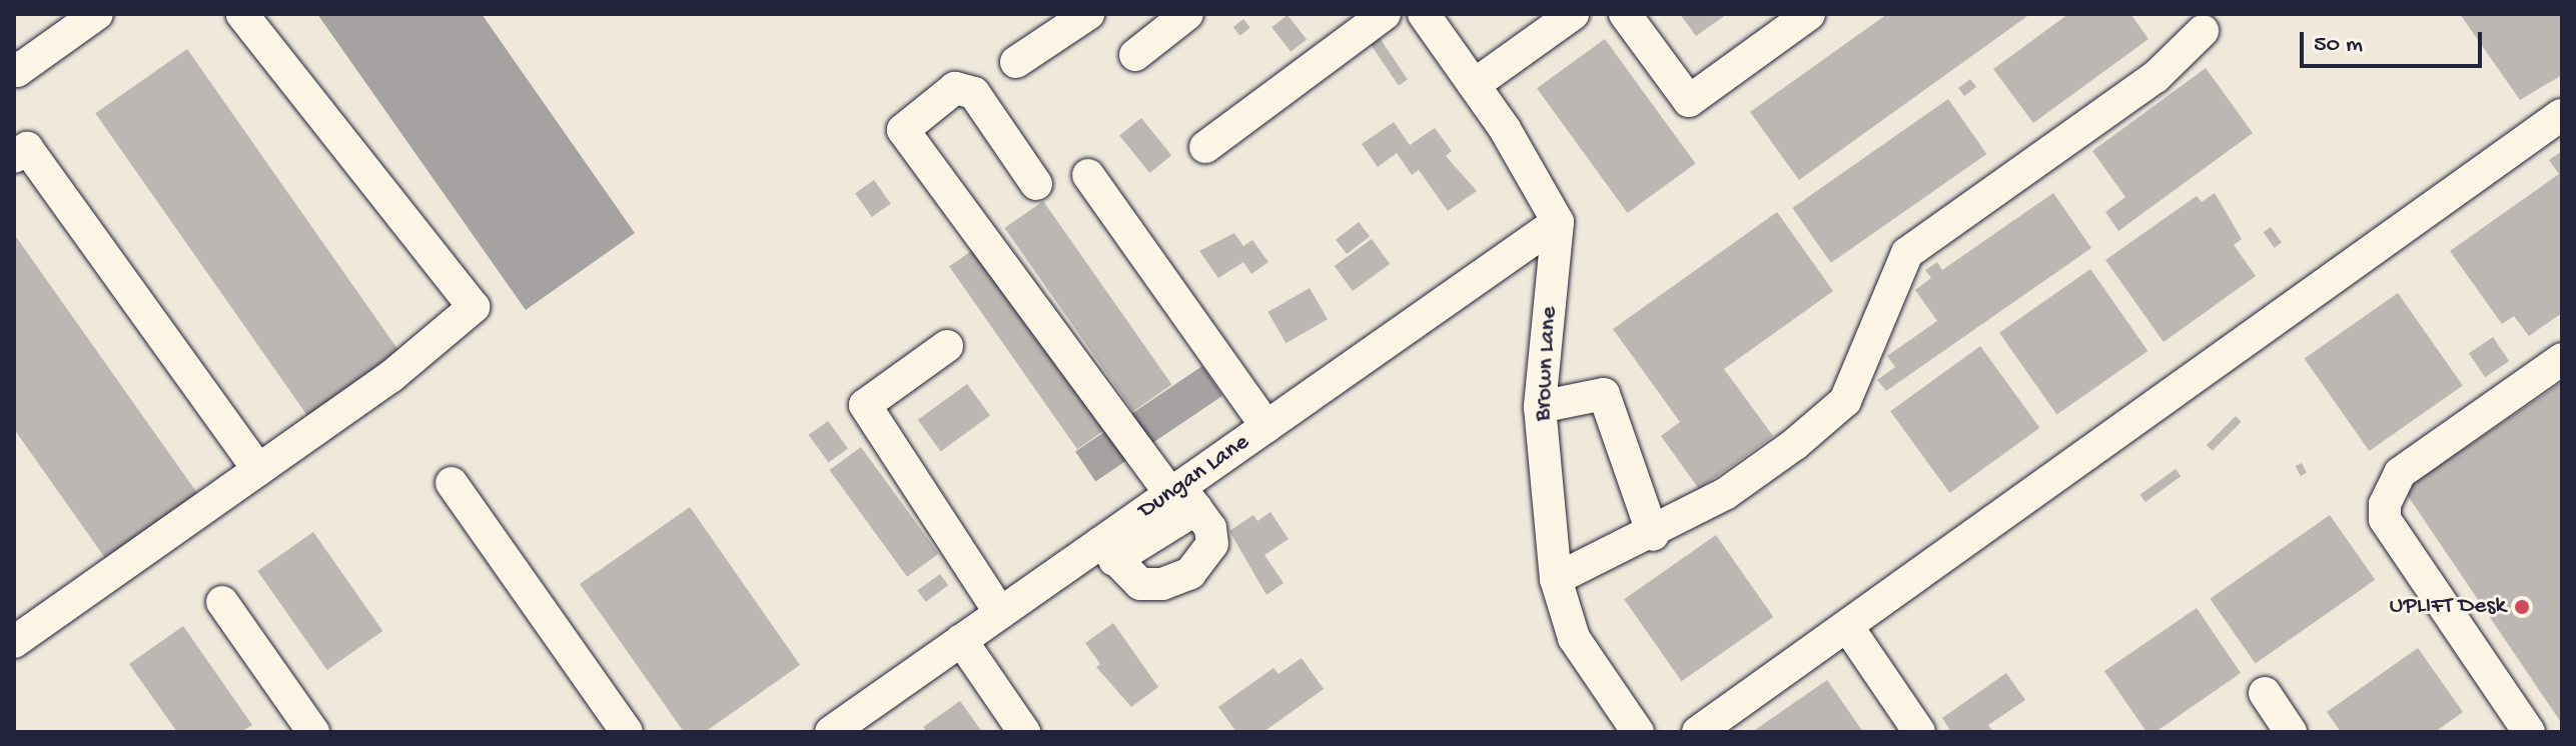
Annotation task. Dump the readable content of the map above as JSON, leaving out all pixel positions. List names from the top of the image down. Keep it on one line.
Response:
{"streets":{"street":["Brown Lane","Dungan Lane"]},"crossings":[["Brown Lane","Dungan Lane"]],"places":["UPLIFT Desk"],"scale_bar":"50 m"}
